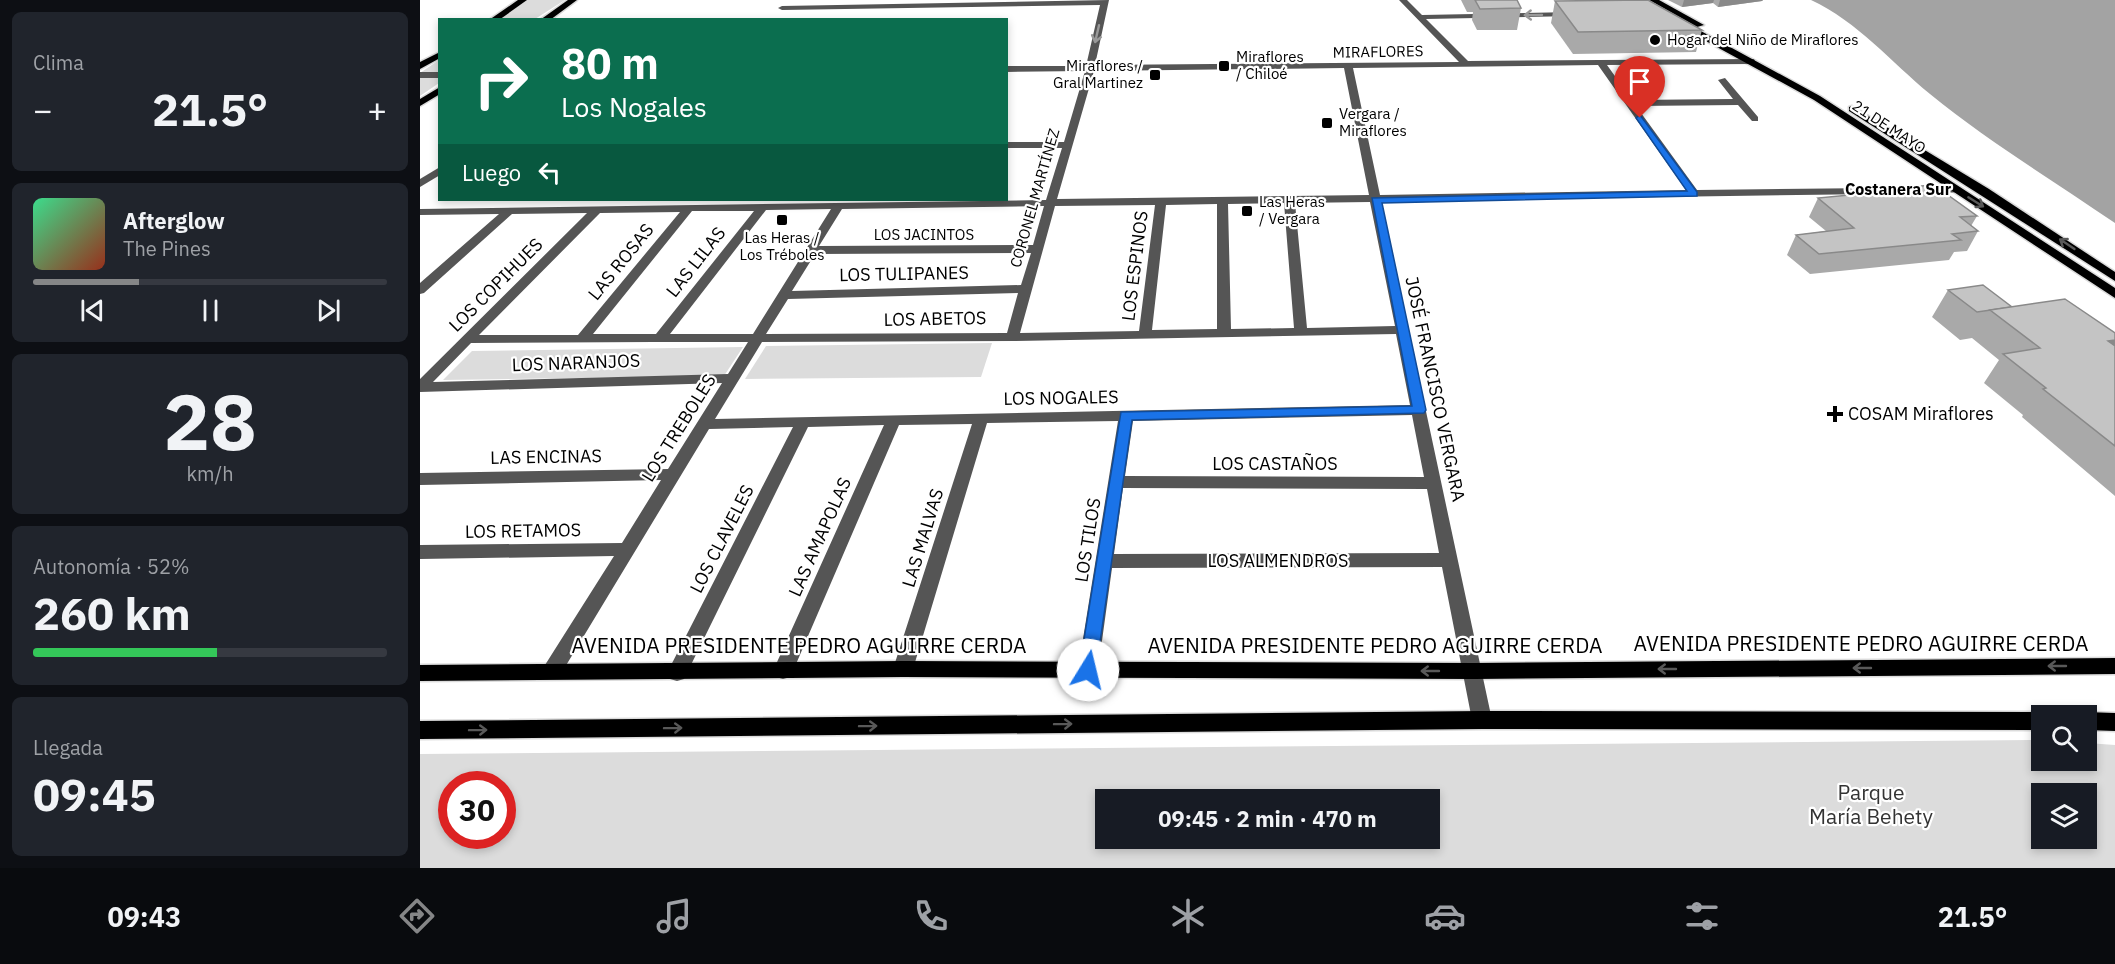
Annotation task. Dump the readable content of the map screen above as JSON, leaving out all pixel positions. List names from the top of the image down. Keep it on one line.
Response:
{"streets":{"main road":["21 DE MAYO","AVENIDA PRESIDENTE PEDRO AGUIRRE CERDA"],"street":["MIRAFLORES","CORONEL MARTÍNEZ","LOS JACINTOS","LAS ROSAS","LAS LILAS","LOS ESPINOS","LOS TULIPANES","LOS COPIHUES","LOS ABETOS","LOS NARANJOS","JOSÉ FRANCISCO VERGARA","LOS NOGALES","LOS TREBOLES","LAS ENCINAS","LOS CASTAÑOS","LOS RETAMOS","LAS AMAPOLAS","LAS MALVAS","LOS CLAVELES","LOS TILOS","LOS ALMENDROS"]},"crossings":[["MIRAFLORES","21 DE MAYO"],["MIRAFLORES","CORONEL MARTÍNEZ"],["MIRAFLORES","JOSÉ FRANCISCO VERGARA"],["CORONEL MARTÍNEZ","LOS JACINTOS"],["CORONEL MARTÍNEZ","LOS TULIPANES"],["CORONEL MARTÍNEZ","LOS ABETOS"],["LOS JACINTOS","LOS TREBOLES"],["LAS ROSAS","LOS ABETOS"],["LAS LILAS","LOS ABETOS"],["LOS ESPINOS","LOS ABETOS"],["LOS TULIPANES","LOS TREBOLES"],["LOS COPIHUES","LOS ABETOS"],["LOS COPIHUES","LOS NARANJOS"],["LOS ABETOS","JOSÉ FRANCISCO VERGARA"],["LOS ABETOS","LOS TREBOLES"],["LOS NARANJOS","LOS TREBOLES"],["JOSÉ FRANCISCO VERGARA","LOS NOGALES"],["JOSÉ FRANCISCO VERGARA","LOS CASTAÑOS"],["JOSÉ FRANCISCO VERGARA","LOS ALMENDROS"],["JOSÉ FRANCISCO VERGARA","AVENIDA PRESIDENTE PEDRO AGUIRRE CERDA"],["LOS NOGALES","LOS TREBOLES"],["LOS NOGALES","LAS AMAPOLAS"],["LOS NOGALES","LAS MALVAS"],["LOS NOGALES","LOS CLAVELES"],["LOS NOGALES","LOS TILOS"],["LOS TREBOLES","LAS ENCINAS"],["LOS TREBOLES","LOS RETAMOS"],["LOS TREBOLES","AVENIDA PRESIDENTE PEDRO AGUIRRE CERDA"],["LOS CASTAÑOS","LOS TILOS"],["LAS AMAPOLAS","AVENIDA PRESIDENTE PEDRO AGUIRRE CERDA"],["LAS MALVAS","AVENIDA PRESIDENTE PEDRO AGUIRRE CERDA"],["LOS CLAVELES","AVENIDA PRESIDENTE PEDRO AGUIRRE CERDA"],["LOS TILOS","LOS ALMENDROS"],["LOS TILOS","AVENIDA PRESIDENTE PEDRO AGUIRRE CERDA"]],"districts":["Costanera Sur"],"parks":["Parque María Behety"],"places":{"other":["Hogar del Niño de Miraflores"],"transit":["Miraflores / Chiloé","Miraflores / Gral Martinez","Vergara / Miraflores","Las Heras / Vergara","Las Heras / Los Tréboles"],"health":["COSAM Miraflores"]},"page":{"tile":["Clima",["28","km/h"],["Autonomía · 52%","260 km"],["Llegada","09:45"]],"turn":["80 m","Los Nogales"],"heat":["−","21.5°","+"],"then":"Luego","song":["Afterglow","The Pines"],"limit":"30","trip":"09:45 · 2 min · 470 m","tabs":["09:43","21.5°"]}}
